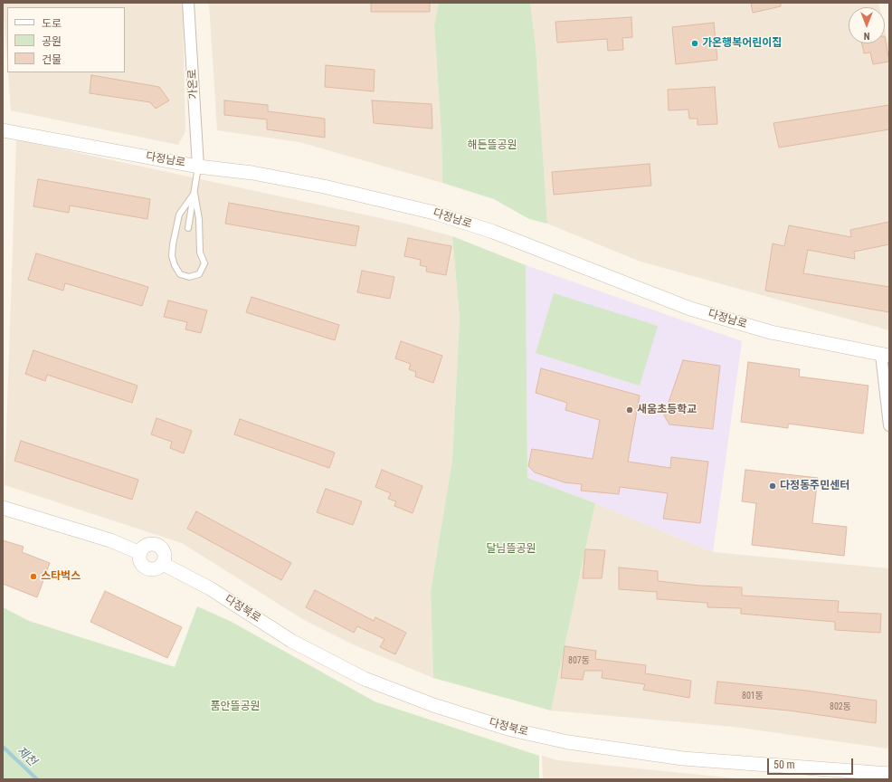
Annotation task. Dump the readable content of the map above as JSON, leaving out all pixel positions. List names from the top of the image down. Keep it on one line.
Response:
{"streets":{"street":["가온로","다정남로","다정북로"]},"crossings":[["가온로","다정남로"]],"water":["제천"],"parks":["해든뜰공원","달님뜰공원","품안뜰공원"],"places":["가온행복어린이집","새움초등학교","다정동주민센터","스타벅스"],"house_numbers":["807동","801동","802동"],"legend":["도로","공원","건물"],"scale_bar":"50 m","north":"bottom"}
